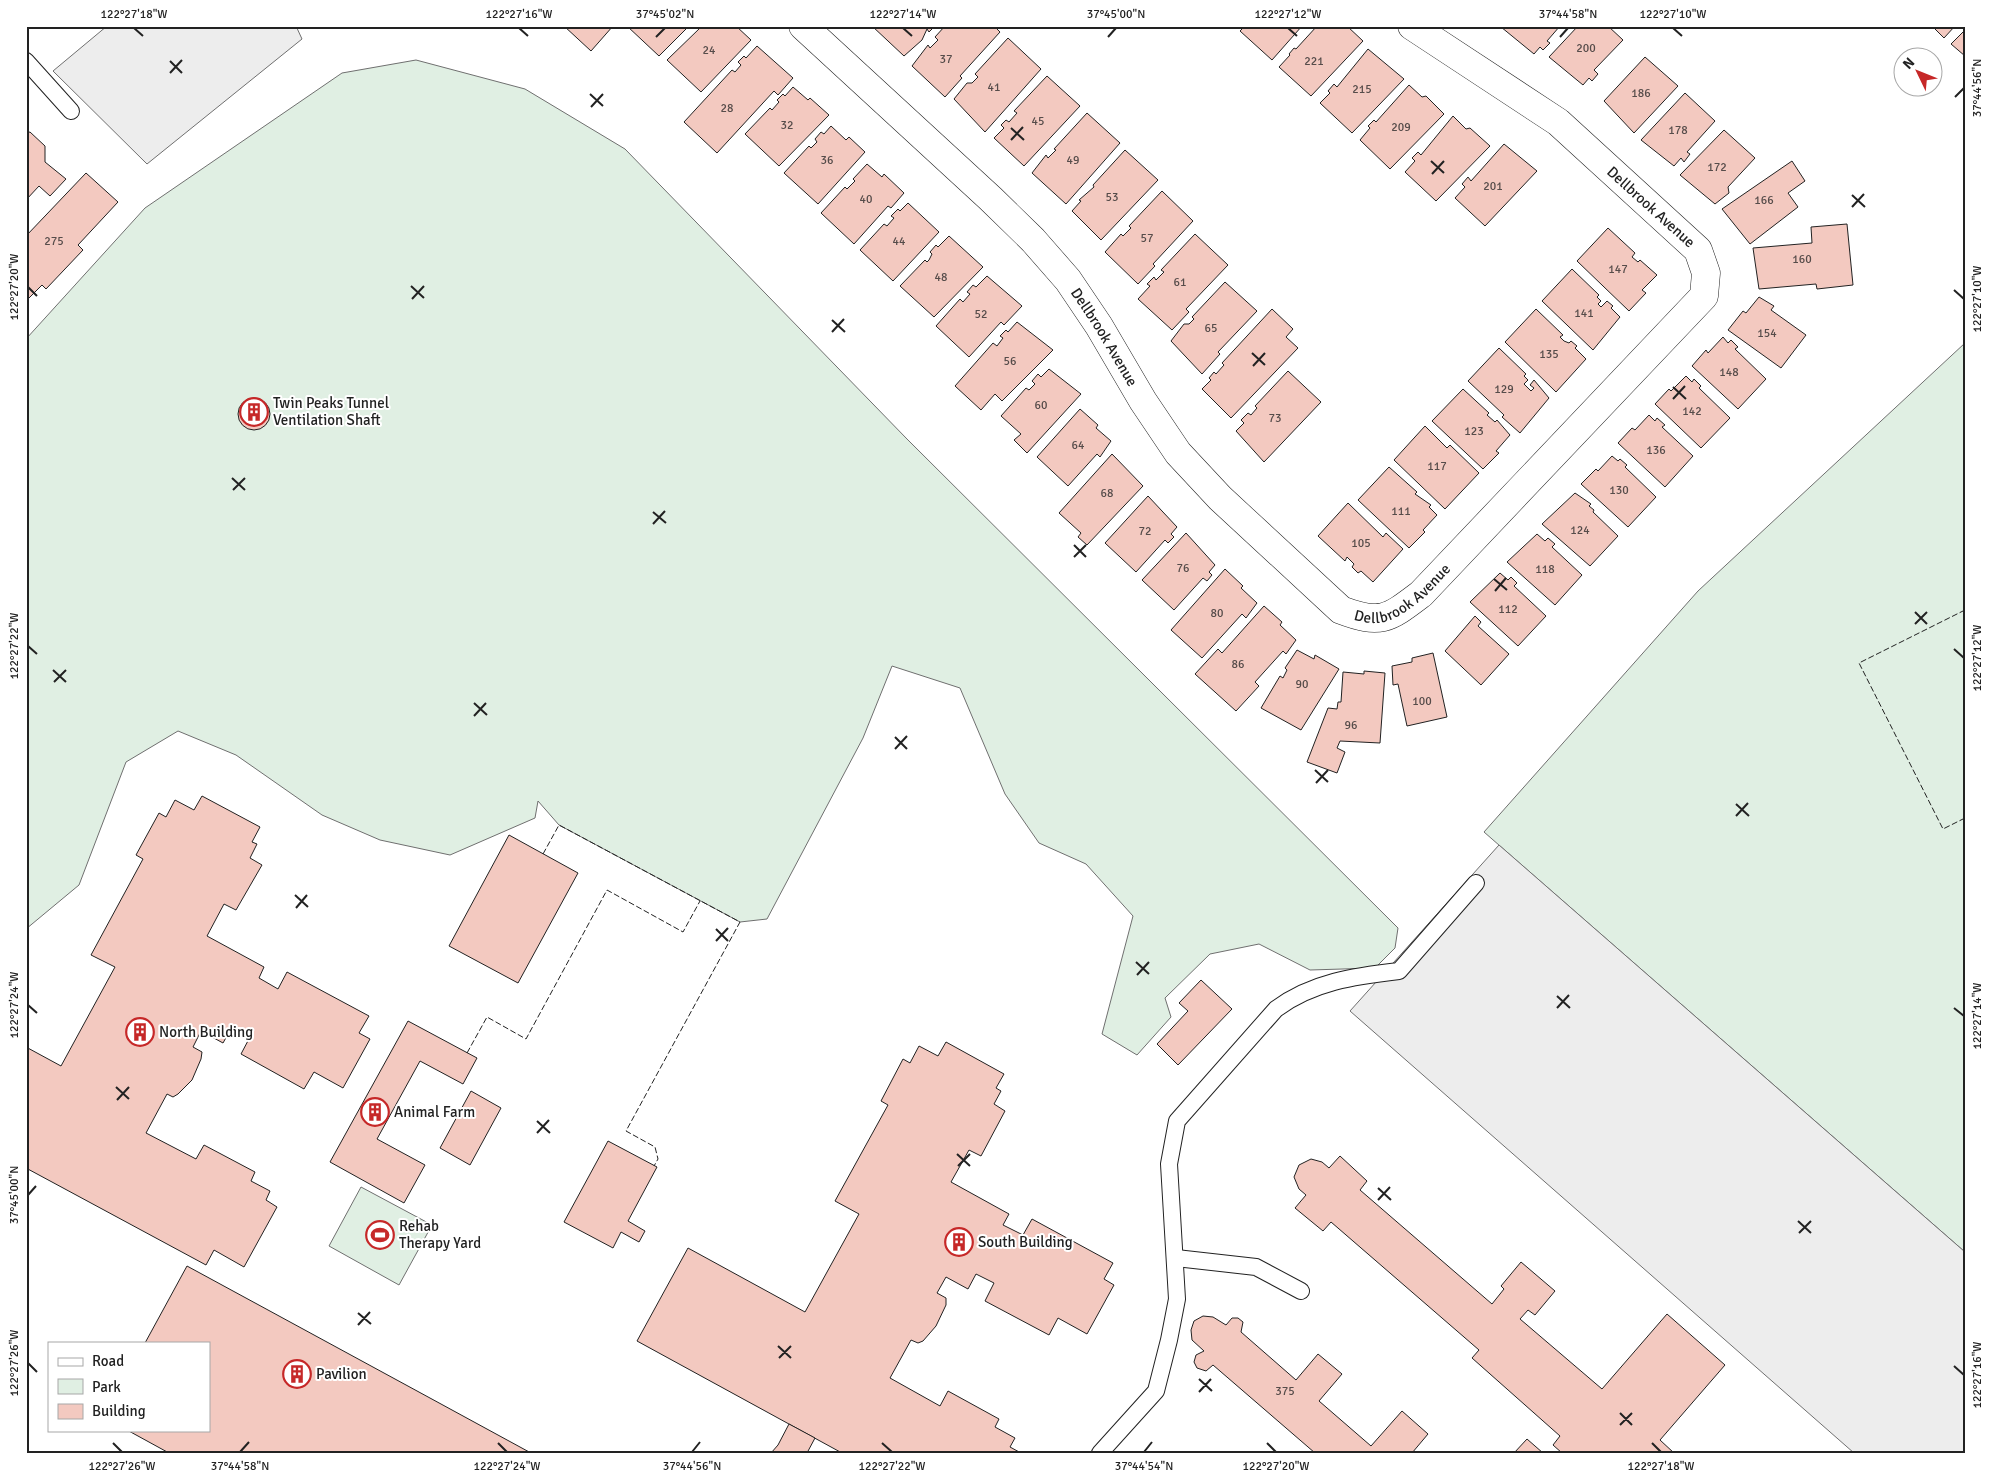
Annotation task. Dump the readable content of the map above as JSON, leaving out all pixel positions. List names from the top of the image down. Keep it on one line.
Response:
{"streets":{"street":["Dellbrook Avenue"]},"places":{"building":["Twin Peaks Tunnel Ventilation Shaft","North Building","Animal Farm","South Building","Pavilion"],"sports":["Rehab Therapy Yard"]},"house_numbers":["200","24","37","221","41","215","186","28","45","32","209","178","36","49","172","201","53","40","166","57","275","44","160","147","48","61","141","52","65","154","135","56","148","129","60","142","73","123","64","136","117","130","68","111","124","72","105","76","118","112","80","86","90","100","96","375"],"legend":["Road","Park","Building"],"north":"top left","coordinates":["122°27'18\"W","122°27'16\"W","37°45'02\"N","122°27'14\"W","37°45'00\"N","122°27'12\"W","37°44'58\"N","122°27'10\"W","37°44'56\"N","122°27'20\"W","122°27'22\"W","122°27'24\"W","122°27'26\"W","37°44'54\"N"]}
